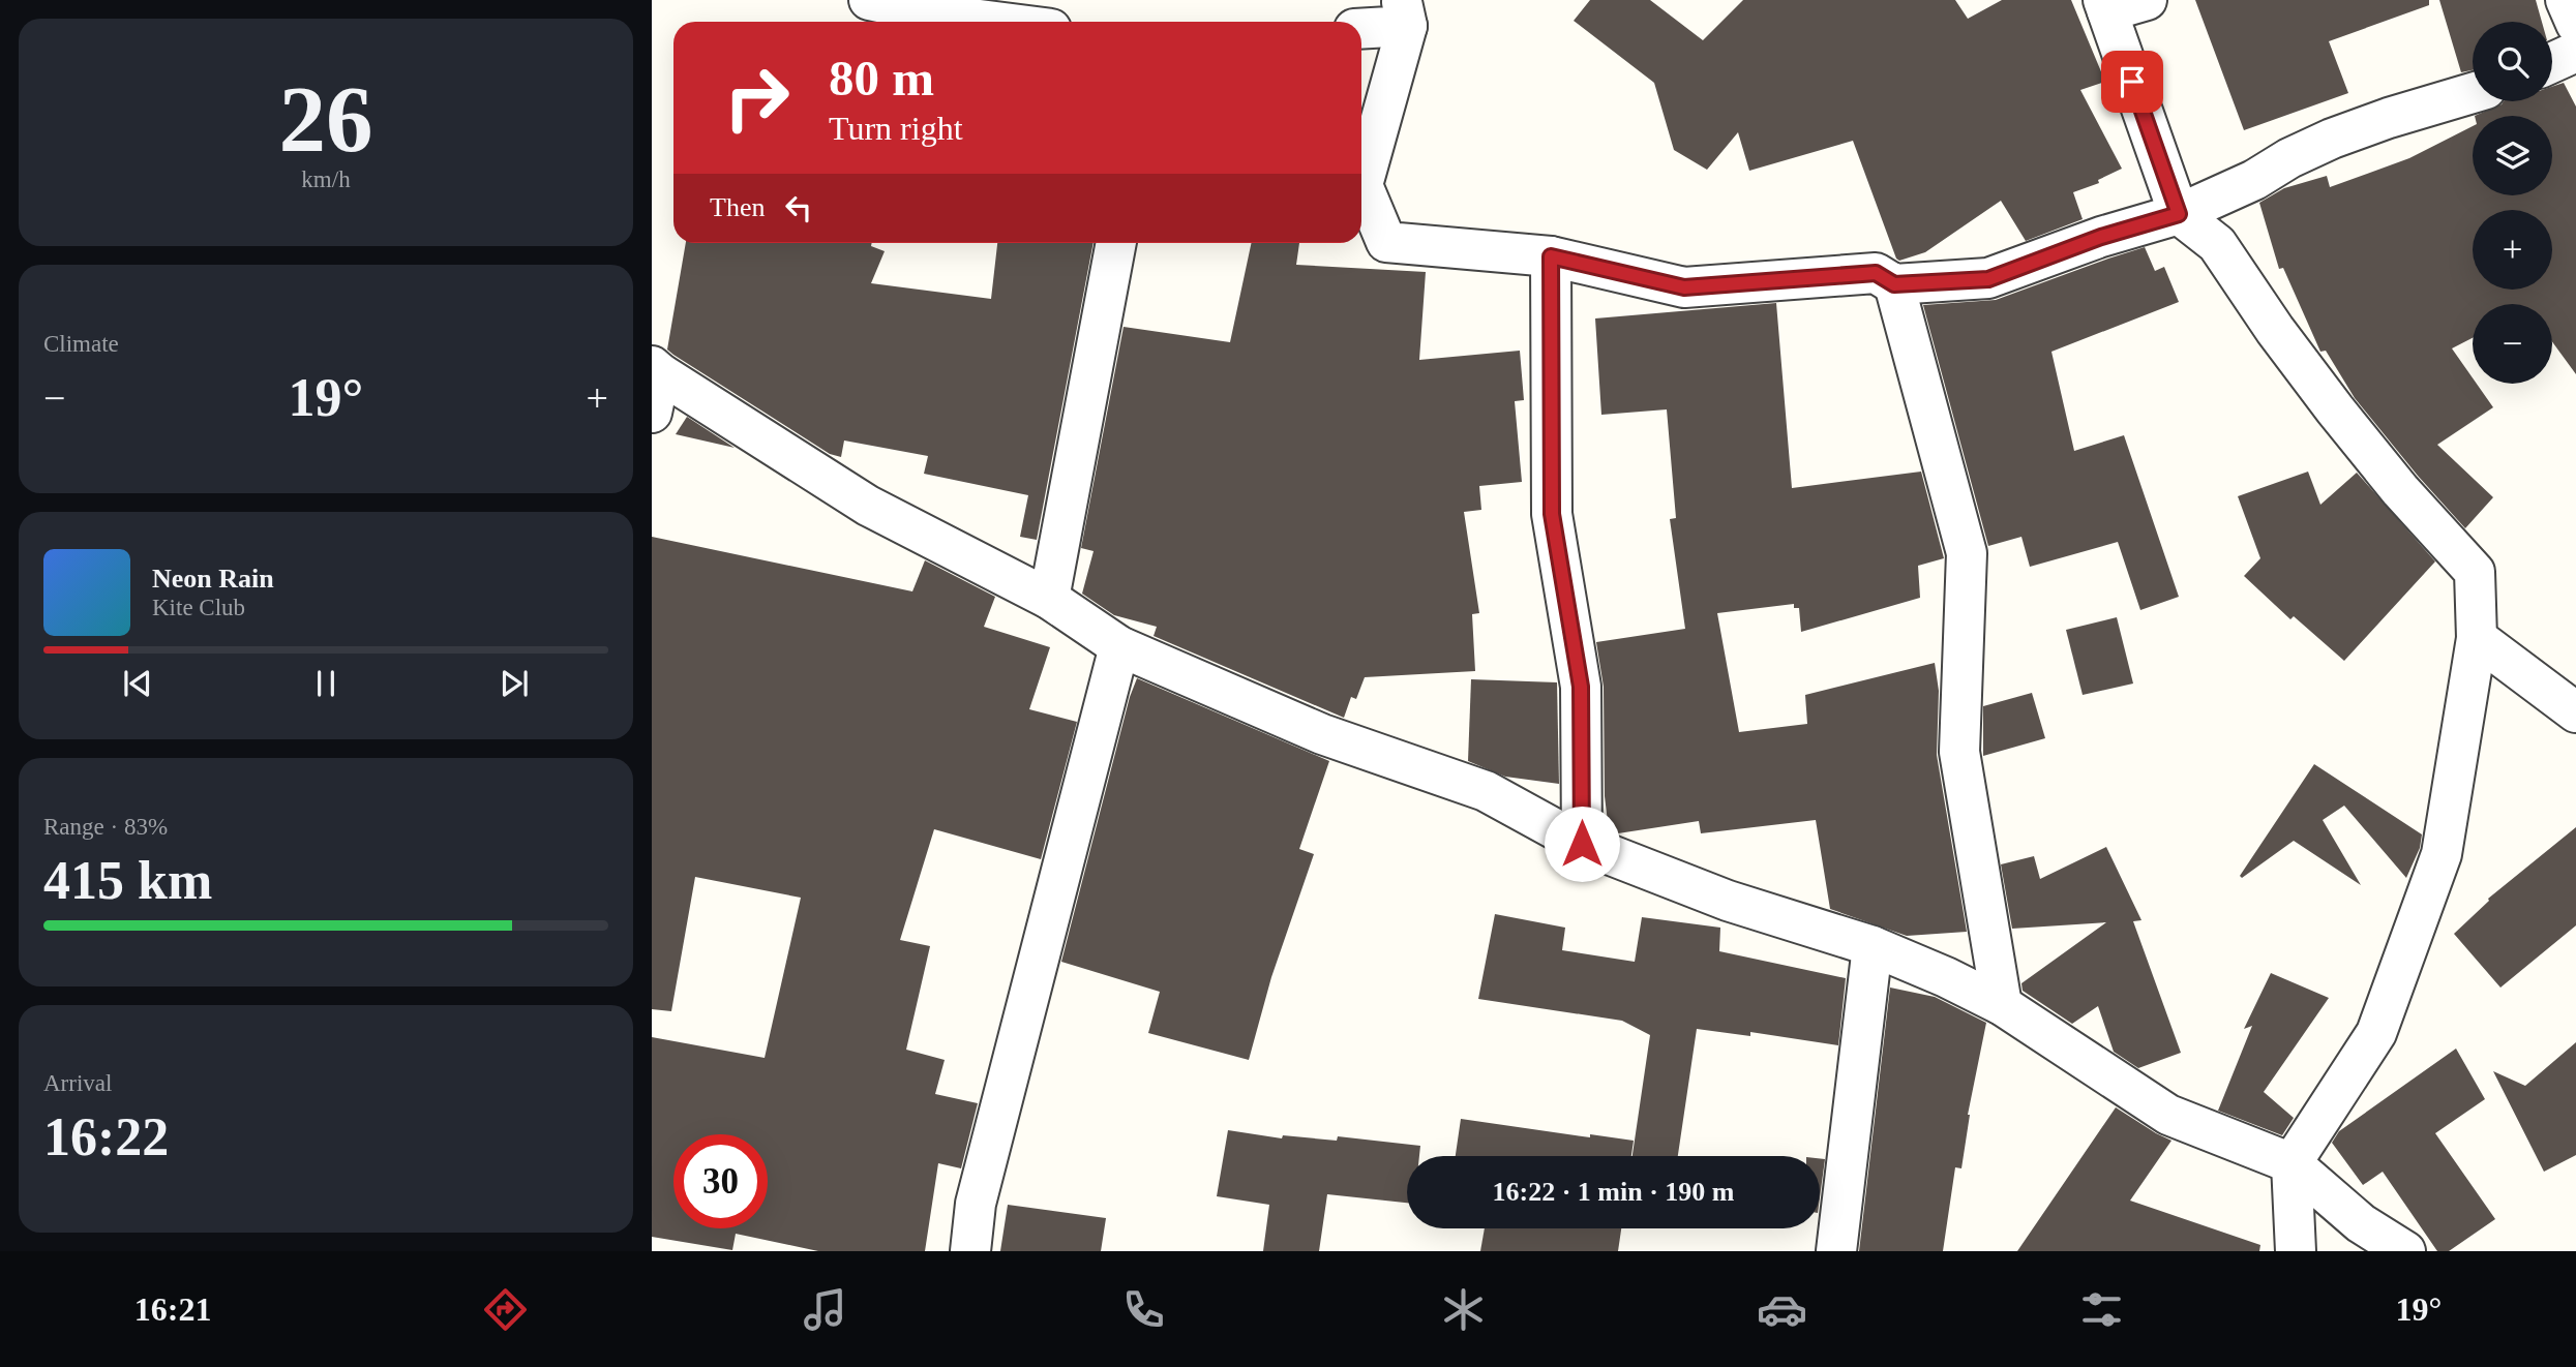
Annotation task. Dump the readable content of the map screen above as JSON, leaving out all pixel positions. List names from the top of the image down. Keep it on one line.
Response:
{"page":{"tile":[["26","km/h"],"Climate",["Range · 83%","415 km"],["Arrival","16:22"]],"map_buttons":["+","−"],"turn":["80 m","Turn right"],"then":"Then","heat":["−","19°","+"],"song":["Neon Rain","Kite Club"],"limit":"30","trip":"16:22 · 1 min · 190 m","tabs":["16:21","19°"]}}
